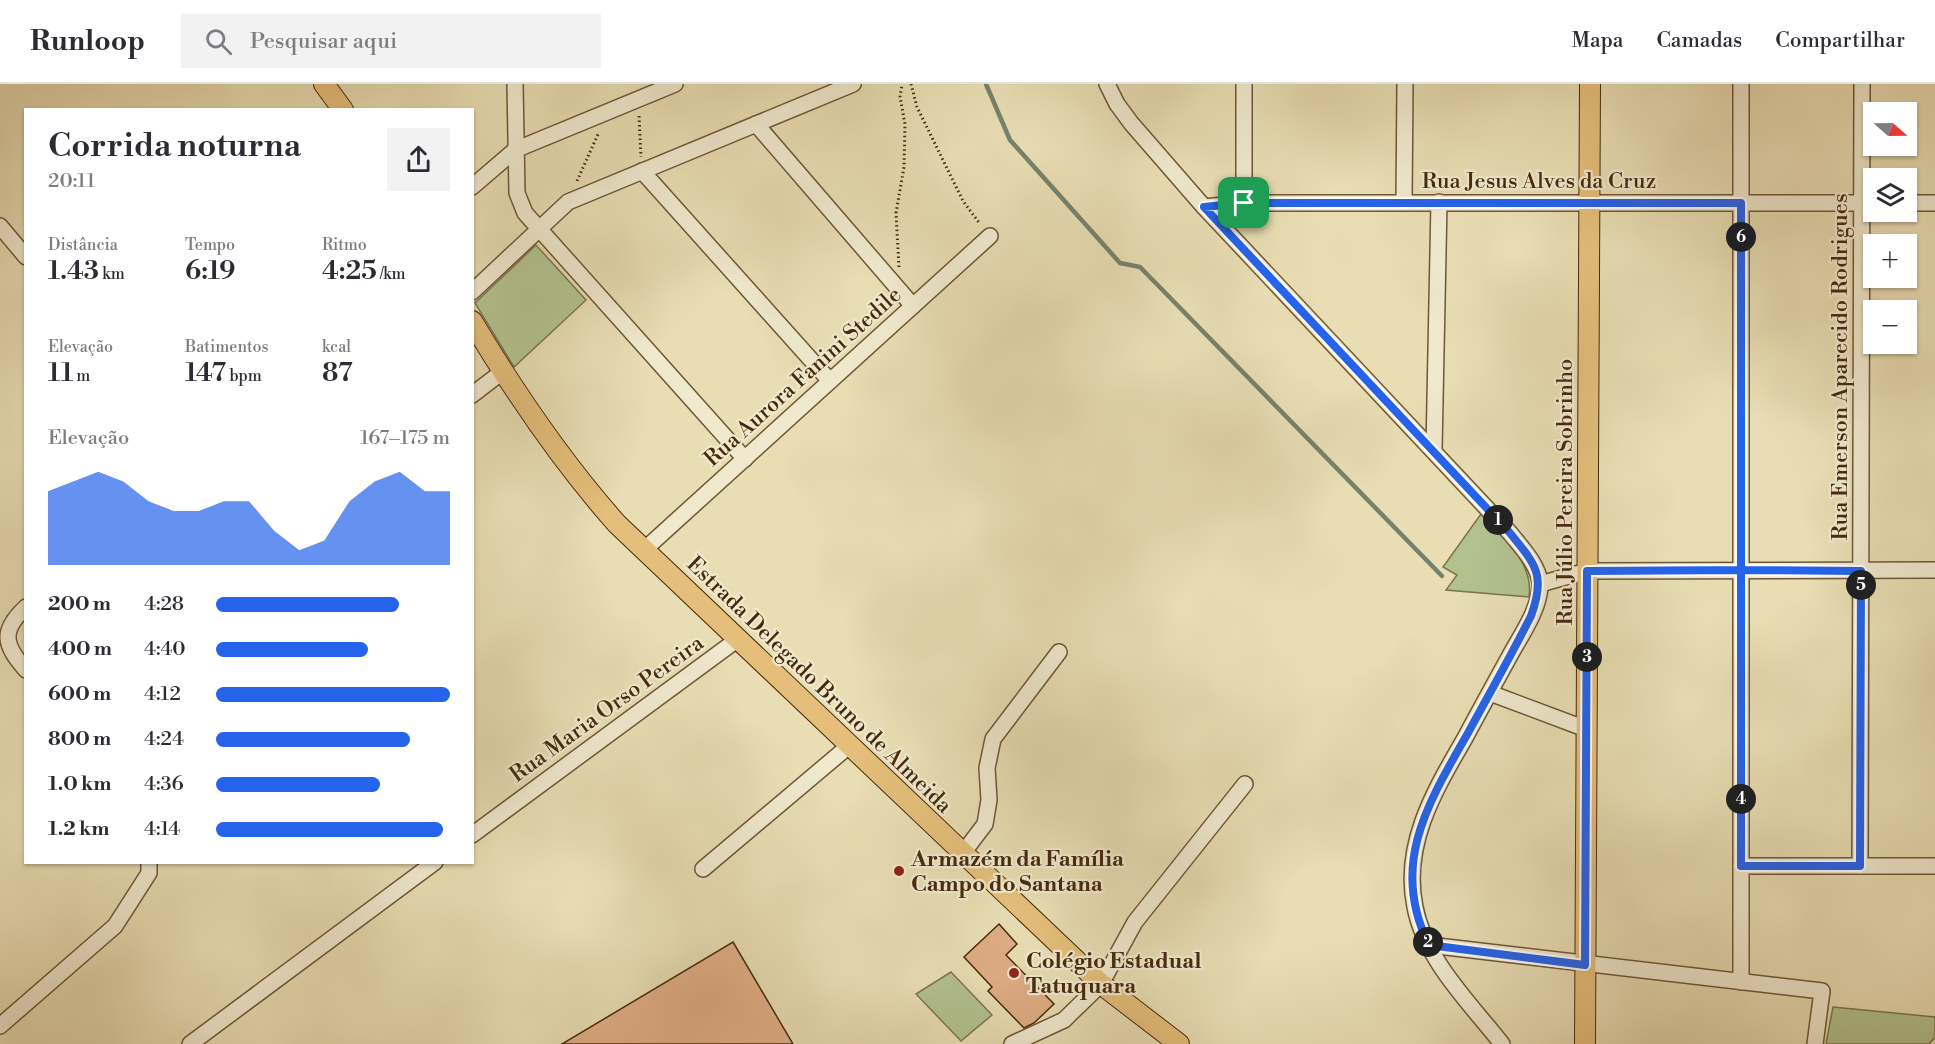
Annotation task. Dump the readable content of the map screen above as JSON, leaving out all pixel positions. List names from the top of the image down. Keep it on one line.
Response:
{"streets":{"main road":["Rua Júlio Pereira Sobrinho","Estrada Delegado Bruno de Almeida"],"street":["Rua Jesus Alves da Cruz","Rua Emerson Aparecido Rodrigues","Rua Aurora Fanini Stedile","Rua Maria Orso Pereira"]},"crossings":[["Rua Jesus Alves da Cruz","Rua Júlio Pereira Sobrinho"],["Rua Aurora Fanini Stedile","Estrada Delegado Bruno de Almeida"],["Estrada Delegado Bruno de Almeida","Rua Maria Orso Pereira"]],"places":["Armazém da Família Campo do Santana","Colégio Estadual Tatuquara"],"north":"right","page":{"header":"Runloop","search":"Pesquisar aqui","nav":["Mapa","Camadas","Compartilhar"],"map_buttons":["+","−"],"heading":["Corrida noturna","20:11"],"stats":[["Distância","1.43 km"],["Tempo","6:19"],["Ritmo","4:25 /km"],["Elevação","11 m"],["Batimentos","147 bpm"],["kcal","87"]],"pins":["6","1","5","3","4","2"],"chart":["Elevação","167–175 m"],"list":[{"name":"200 m","note":"4:28"},{"name":"400 m","note":"4:40"},{"name":"600 m","note":"4:12"},{"name":"800 m","note":"4:24"},{"name":"1.0 km","note":"4:36"},{"name":"1.2 km","note":"4:14"}]}}
